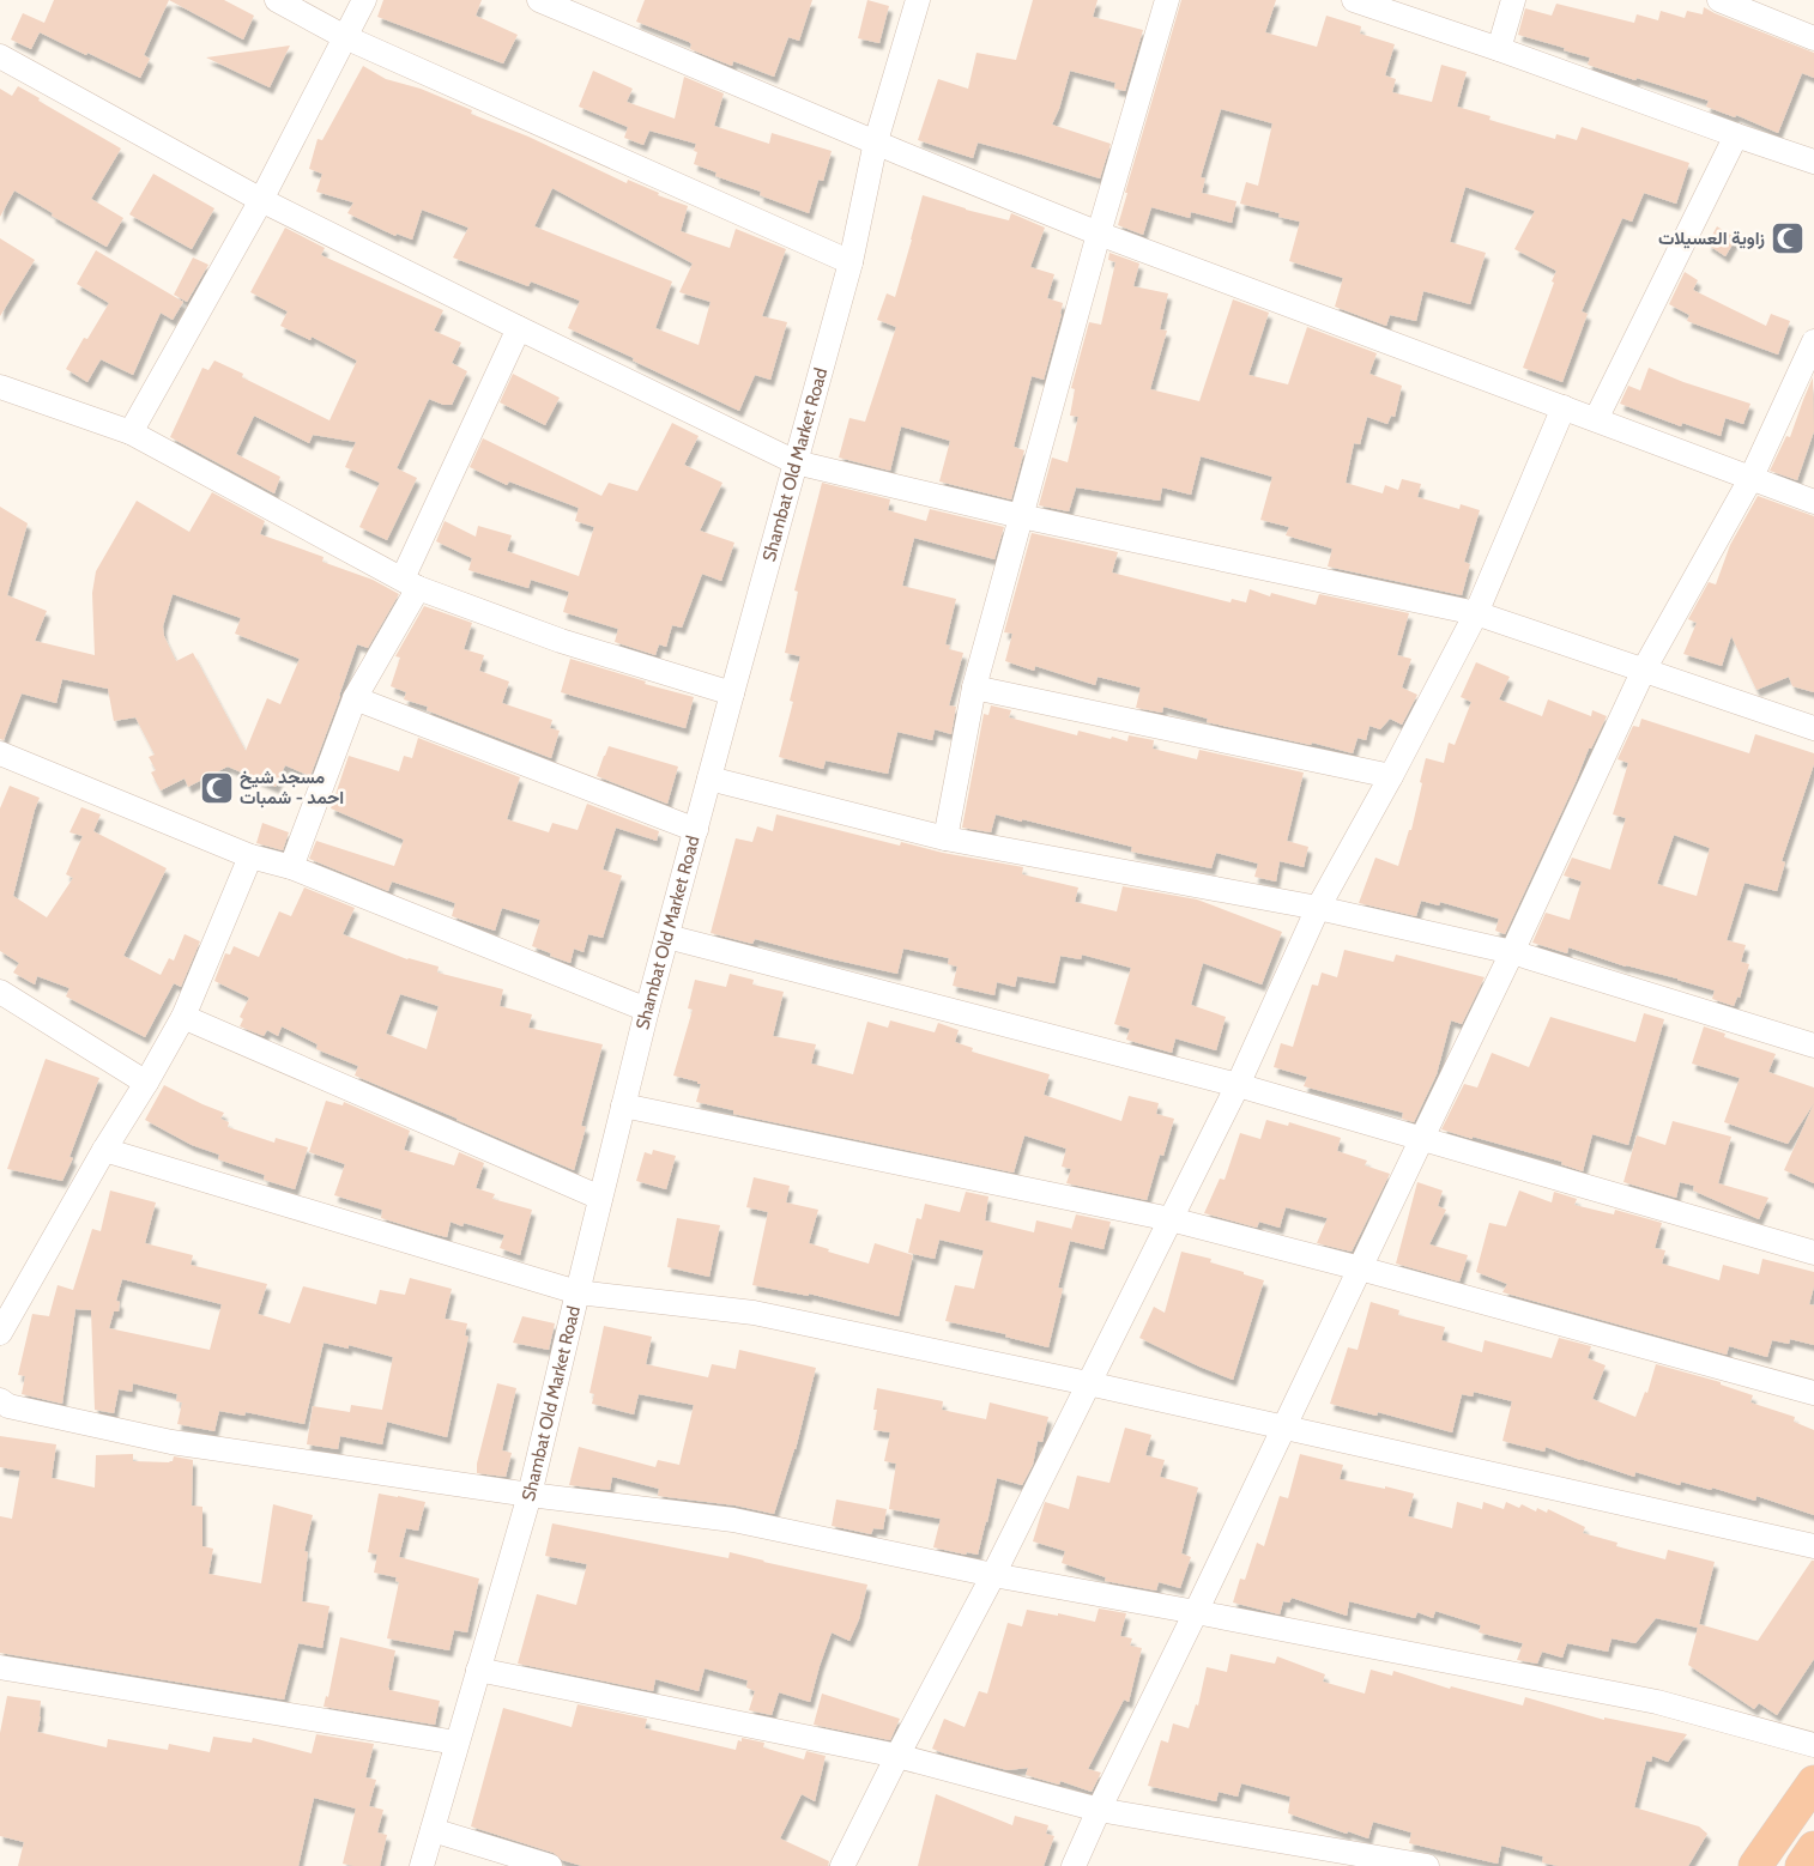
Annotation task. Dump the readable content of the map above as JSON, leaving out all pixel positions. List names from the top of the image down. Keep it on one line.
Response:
{"streets":{"street":["Shambat Old Market Road"]},"places":{"mosque":["زاوية العسيلات","مسجد شيخ احمد - شمبات"]}}
